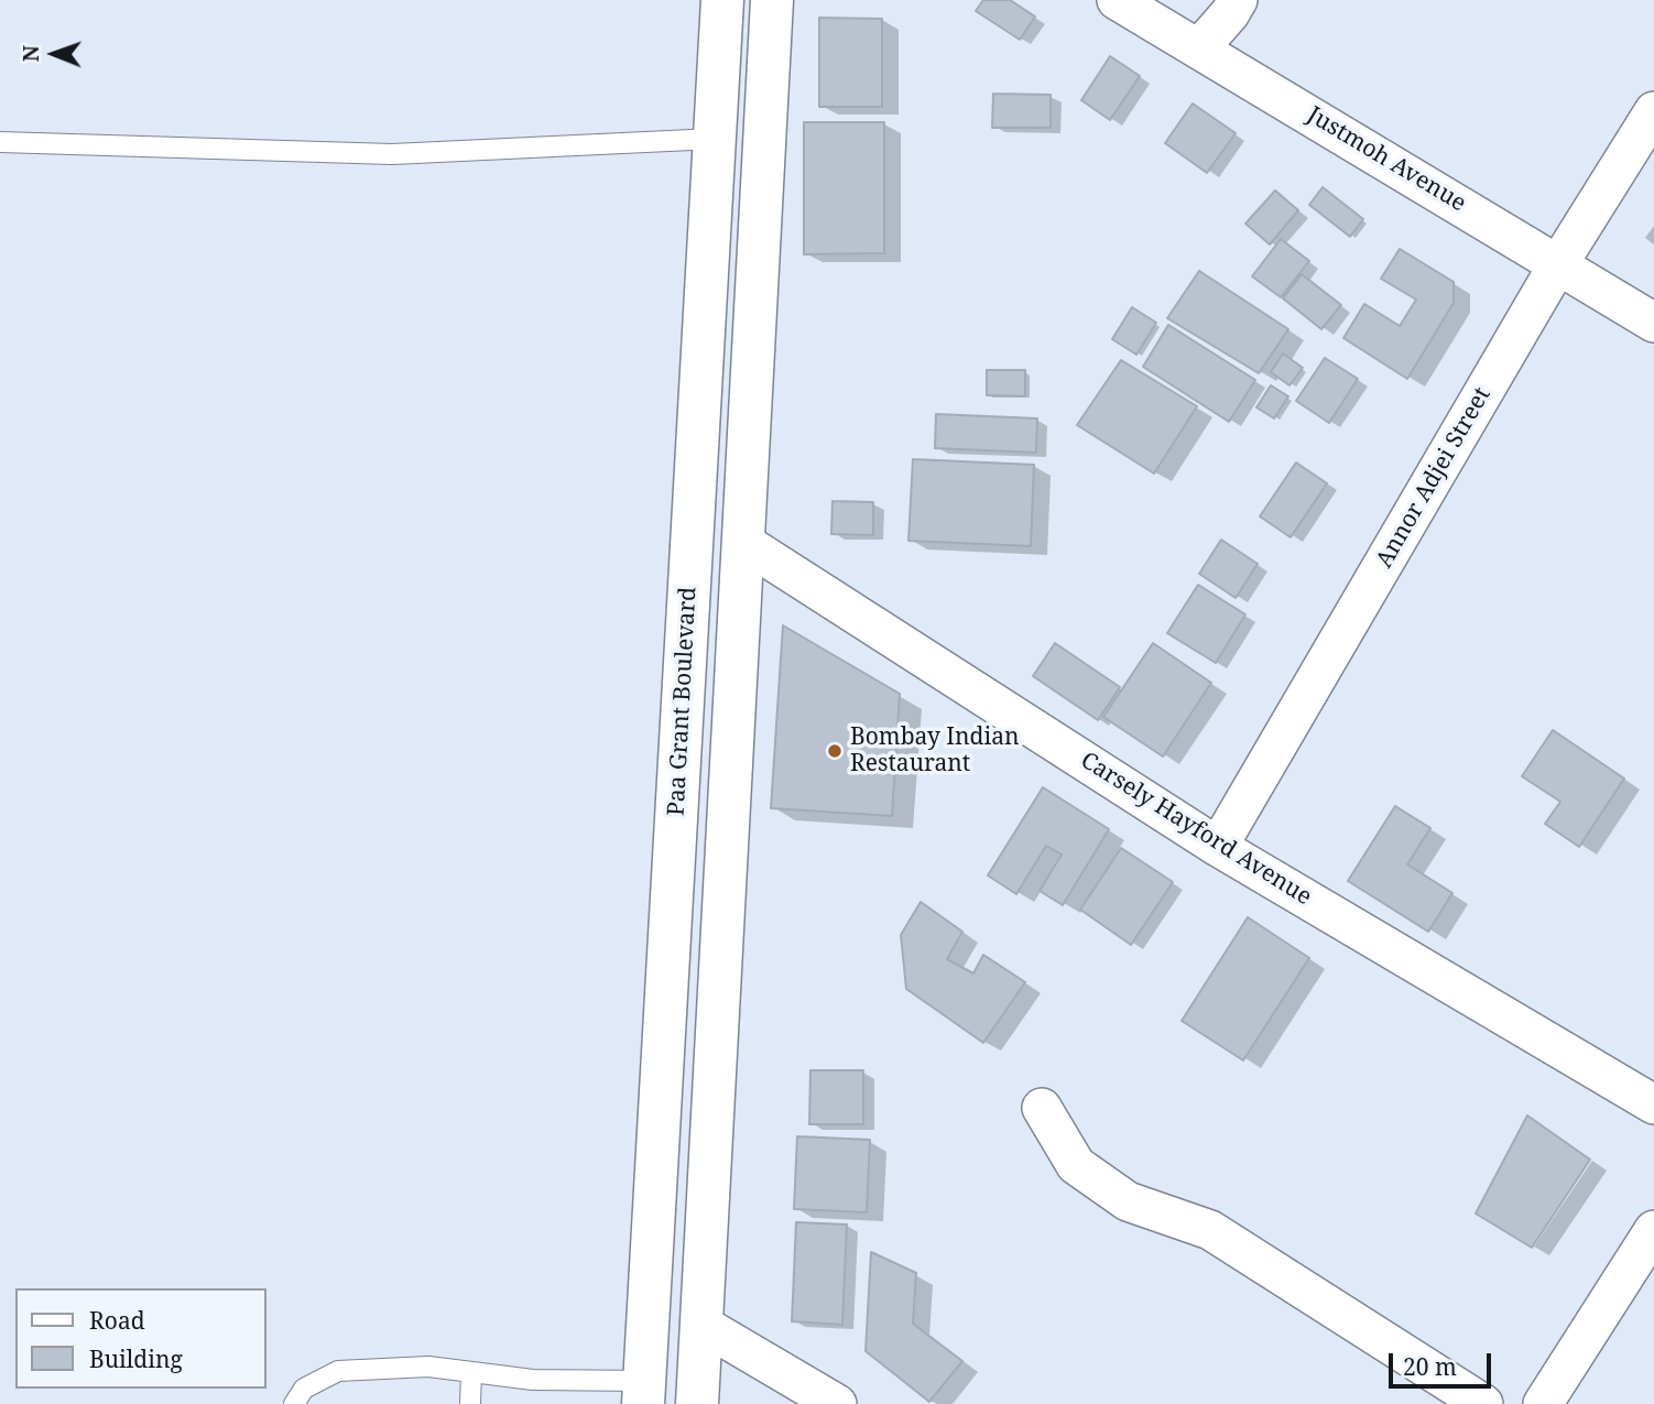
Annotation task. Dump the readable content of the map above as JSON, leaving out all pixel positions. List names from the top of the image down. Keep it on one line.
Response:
{"streets":{"main road":["Paa Grant Boulevard"],"street":["Justmoh Avenue","Annor Adjei Street","Carsely Hayford Avenue"]},"crossings":[["Justmoh Avenue","Annor Adjei Street"],["Annor Adjei Street","Carsely Hayford Avenue"]],"places":["Bombay Indian Restaurant"],"legend":["Road","Building"],"scale_bar":"20 m","north":"left"}
